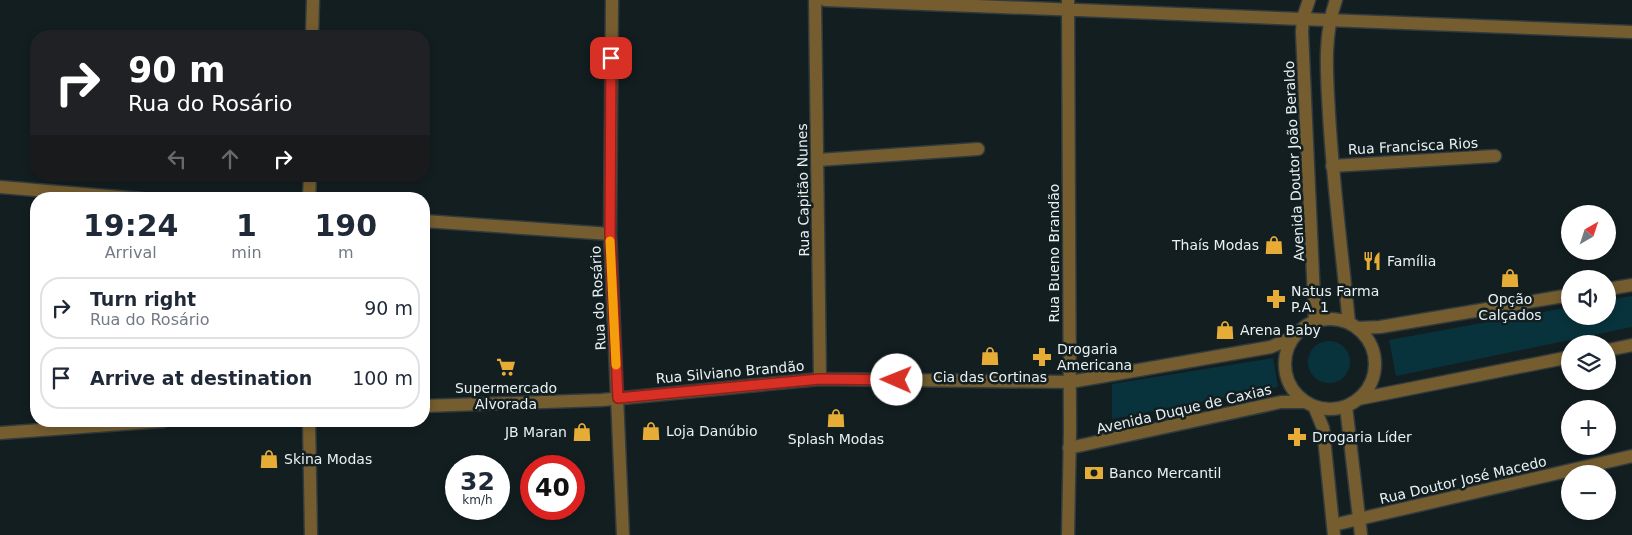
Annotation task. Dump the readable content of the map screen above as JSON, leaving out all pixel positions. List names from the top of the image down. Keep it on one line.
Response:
{"streets":{"street":["Rua Francisca Rios","Avenida Doutor João Beraldo","Rua Capitão Nunes","Rua Bueno Brandão","Rua do Rosário","Rua Silviano Brandão","Avenida Duque de Caxias","Rua Doutor José Macedo"]},"crossings":[["Avenida Doutor João Beraldo","Avenida Duque de Caxias"],["Rua Capitão Nunes","Rua Silviano Brandão"],["Rua Bueno Brandão","Rua Silviano Brandão"],["Rua Bueno Brandão","Avenida Duque de Caxias"],["Rua do Rosário","Rua Silviano Brandão"]],"places":{"shop":["Thaís Modas","Opção Calçados","Arena Baby","Cia das Cortinas","Splash Modas","Loja Danúbio","JB Maran","Skina Modas"],"restaurant":["Família"],"pharmacy":["Natus Farma P.A. 1","Drogaria Americana","Drogaria Líder"],"supermarket":["Supermercado Alvorada"],"bank":["Banco Mercantil"]},"north":"top right","page":{"turn":["90 m","Rua do Rosário"],"eta":["19:24","Arrival","1","min","190","m"],"map_buttons":["+","−"],"list":[{"name":"Turn right","note":"Rua do Rosário","value":"90 m"},{"name":"Arrive at destination","value":"100 m"}],"speed":"32 km/h","limit":"40"}}
